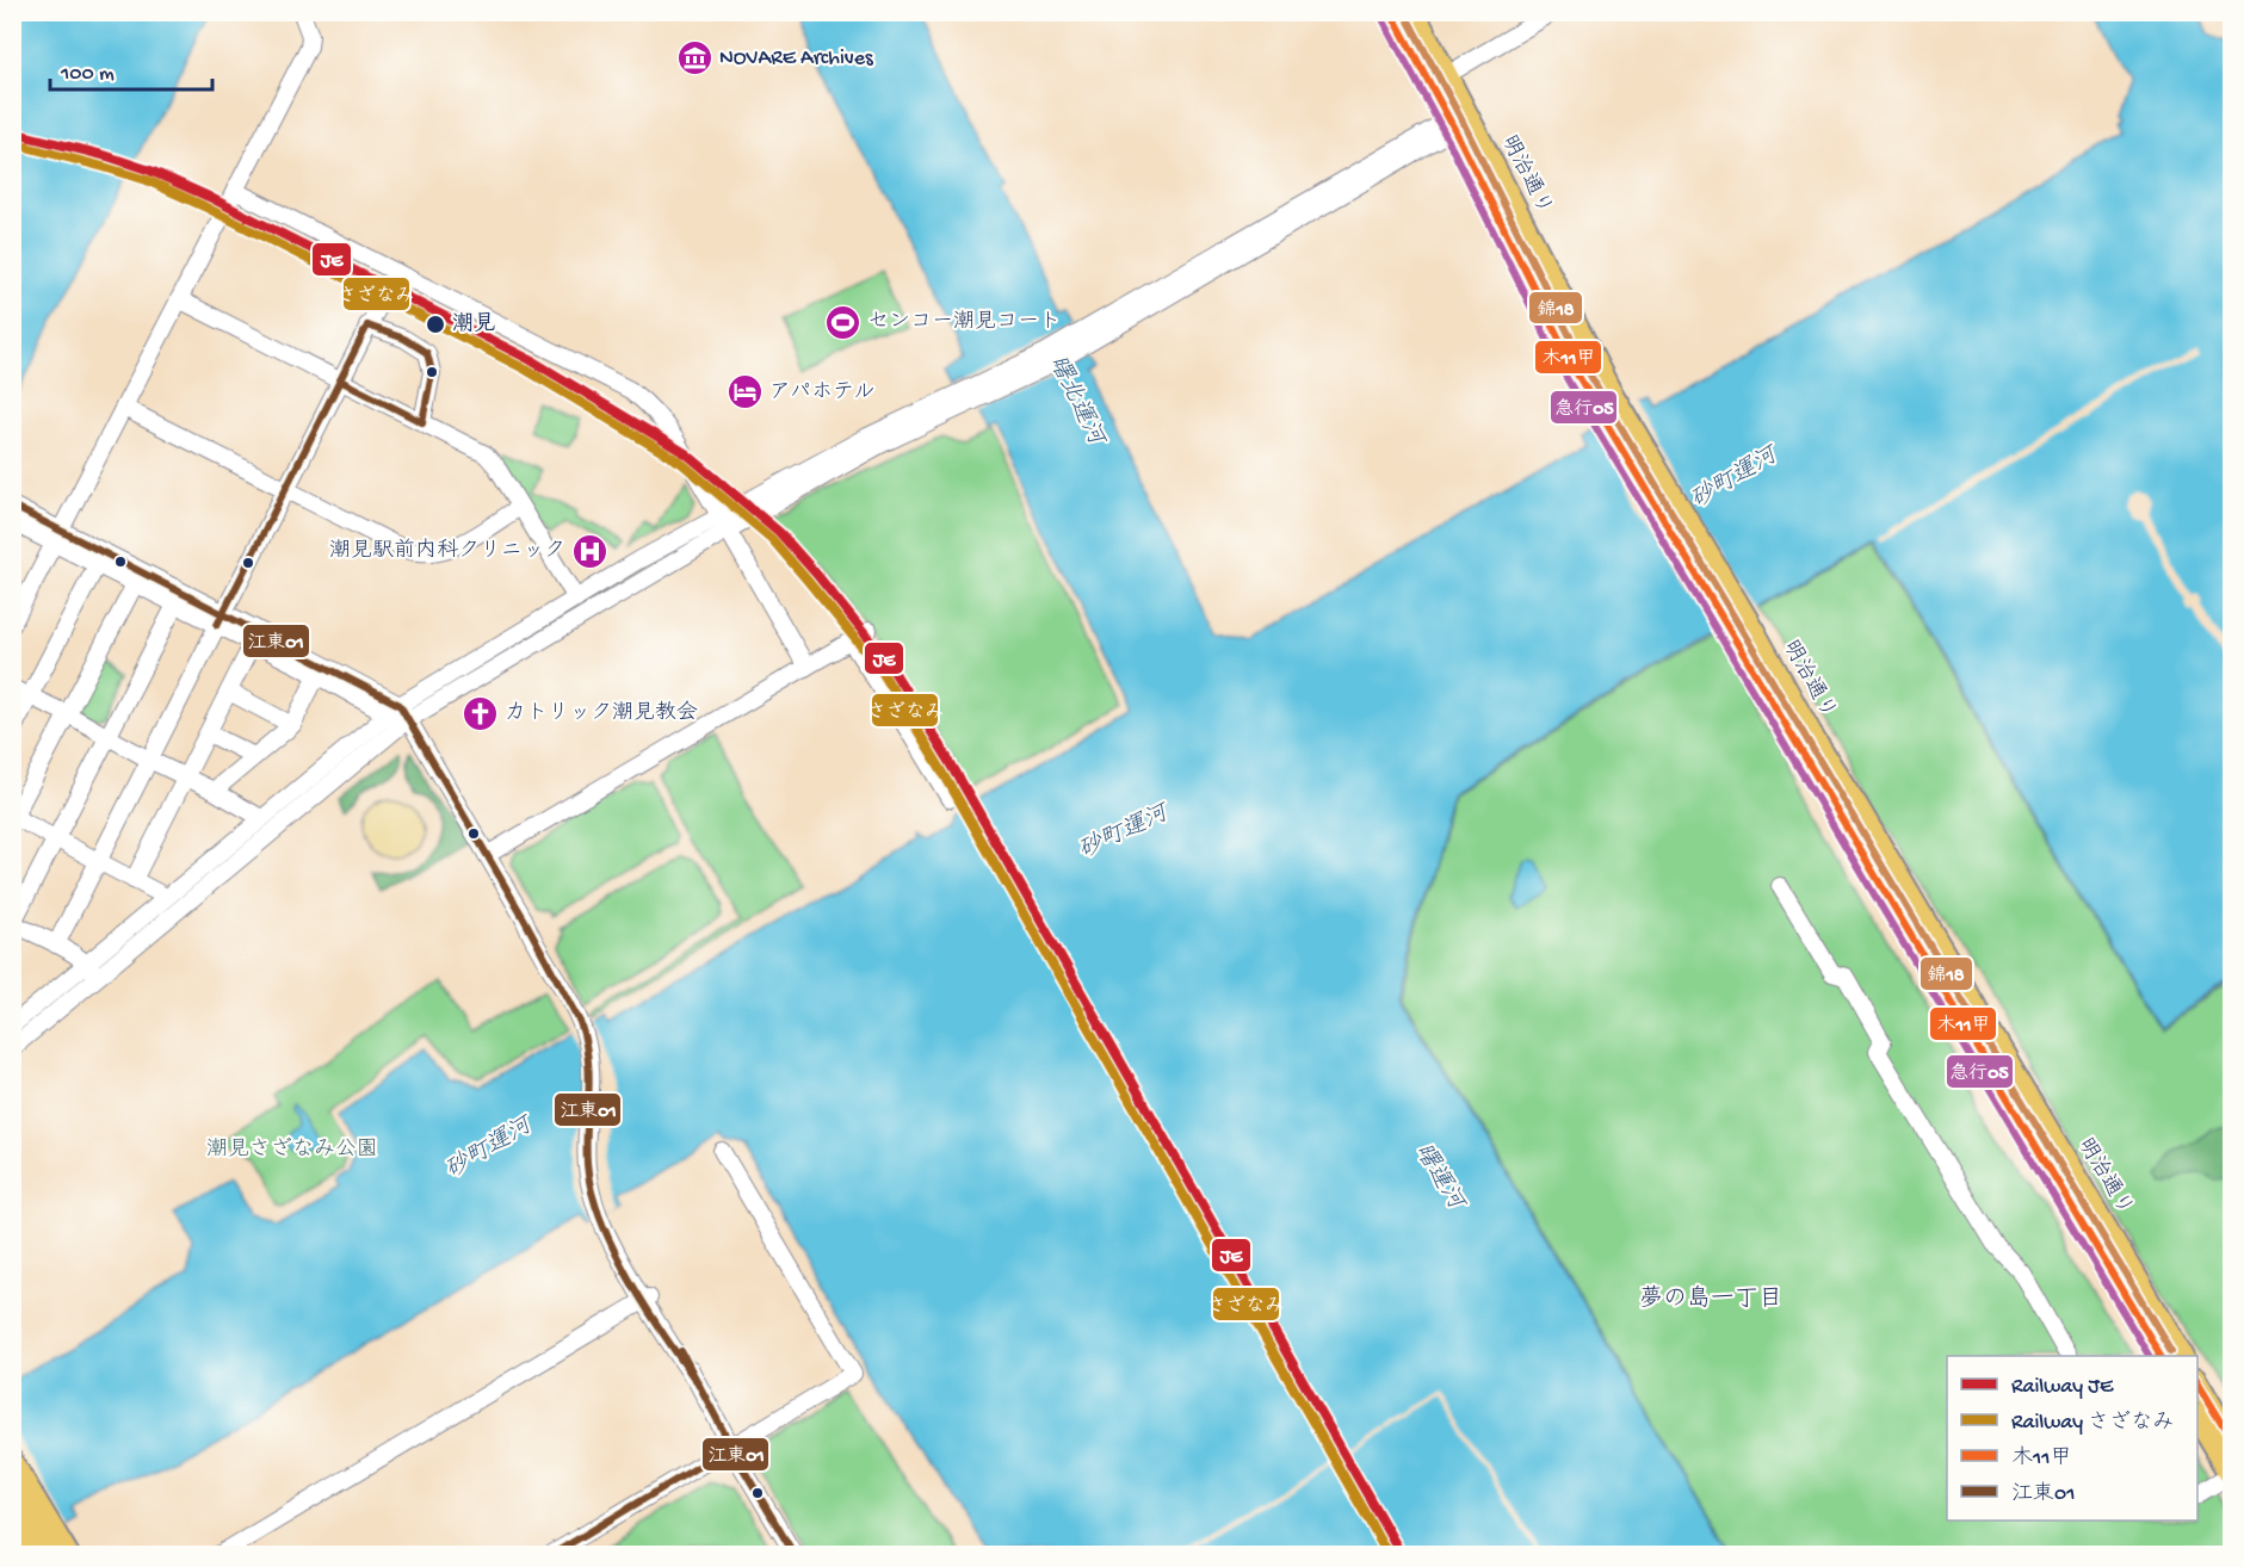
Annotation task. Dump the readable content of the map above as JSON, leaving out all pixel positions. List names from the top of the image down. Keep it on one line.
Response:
{"streets":{"main road":["明治通り"]},"districts":["夢の島一丁目"],"water":["曙北運河","砂町運河","曙運河"],"parks":["潮見さざなみ公園"],"places":{"museum":["NOVARE Archives"],"sports":["センコー潮見コート"],"other":["潮見"],"hotel":["アパホテル"],"hospital":["潮見駅前内科クリニック"],"church":["カトリック潮見教会"]},"lines":["transit line 木11甲","transit line 錦18","transit line 急行05","rail line JE","rail line さざなみ","transit line 江東01"],"legend":["Railway JE","Railway さざなみ","木11甲","江東01"],"scale_bar":"100 m"}
